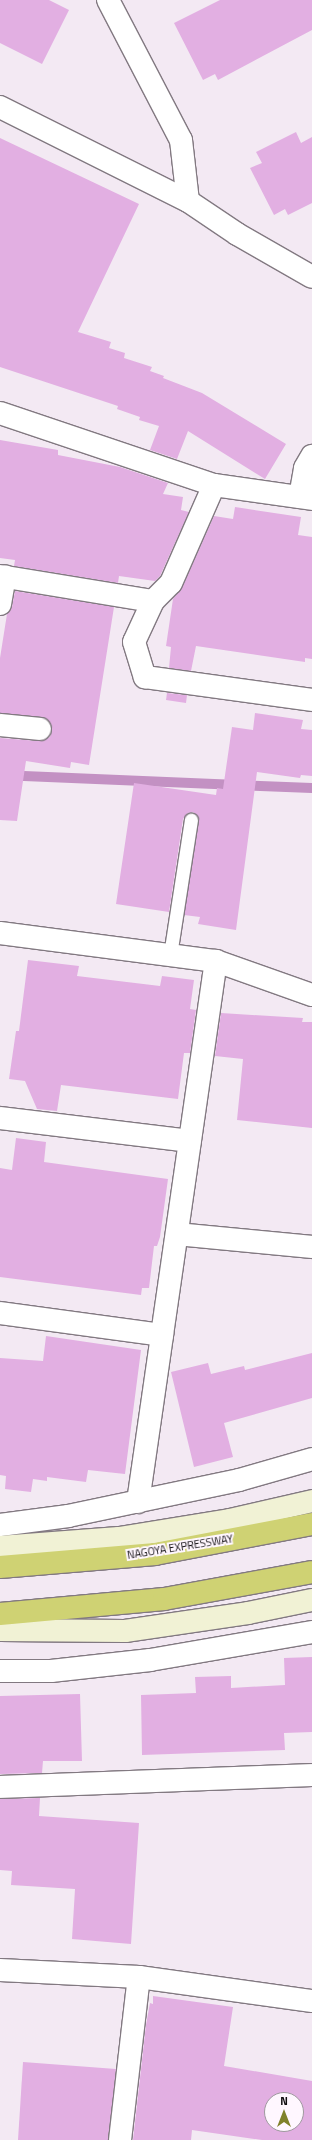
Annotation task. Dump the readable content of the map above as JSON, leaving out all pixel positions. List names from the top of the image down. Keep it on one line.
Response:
{"streets":{"highway":["NAGOYA EXPRESSWAY"]},"north":"top"}
